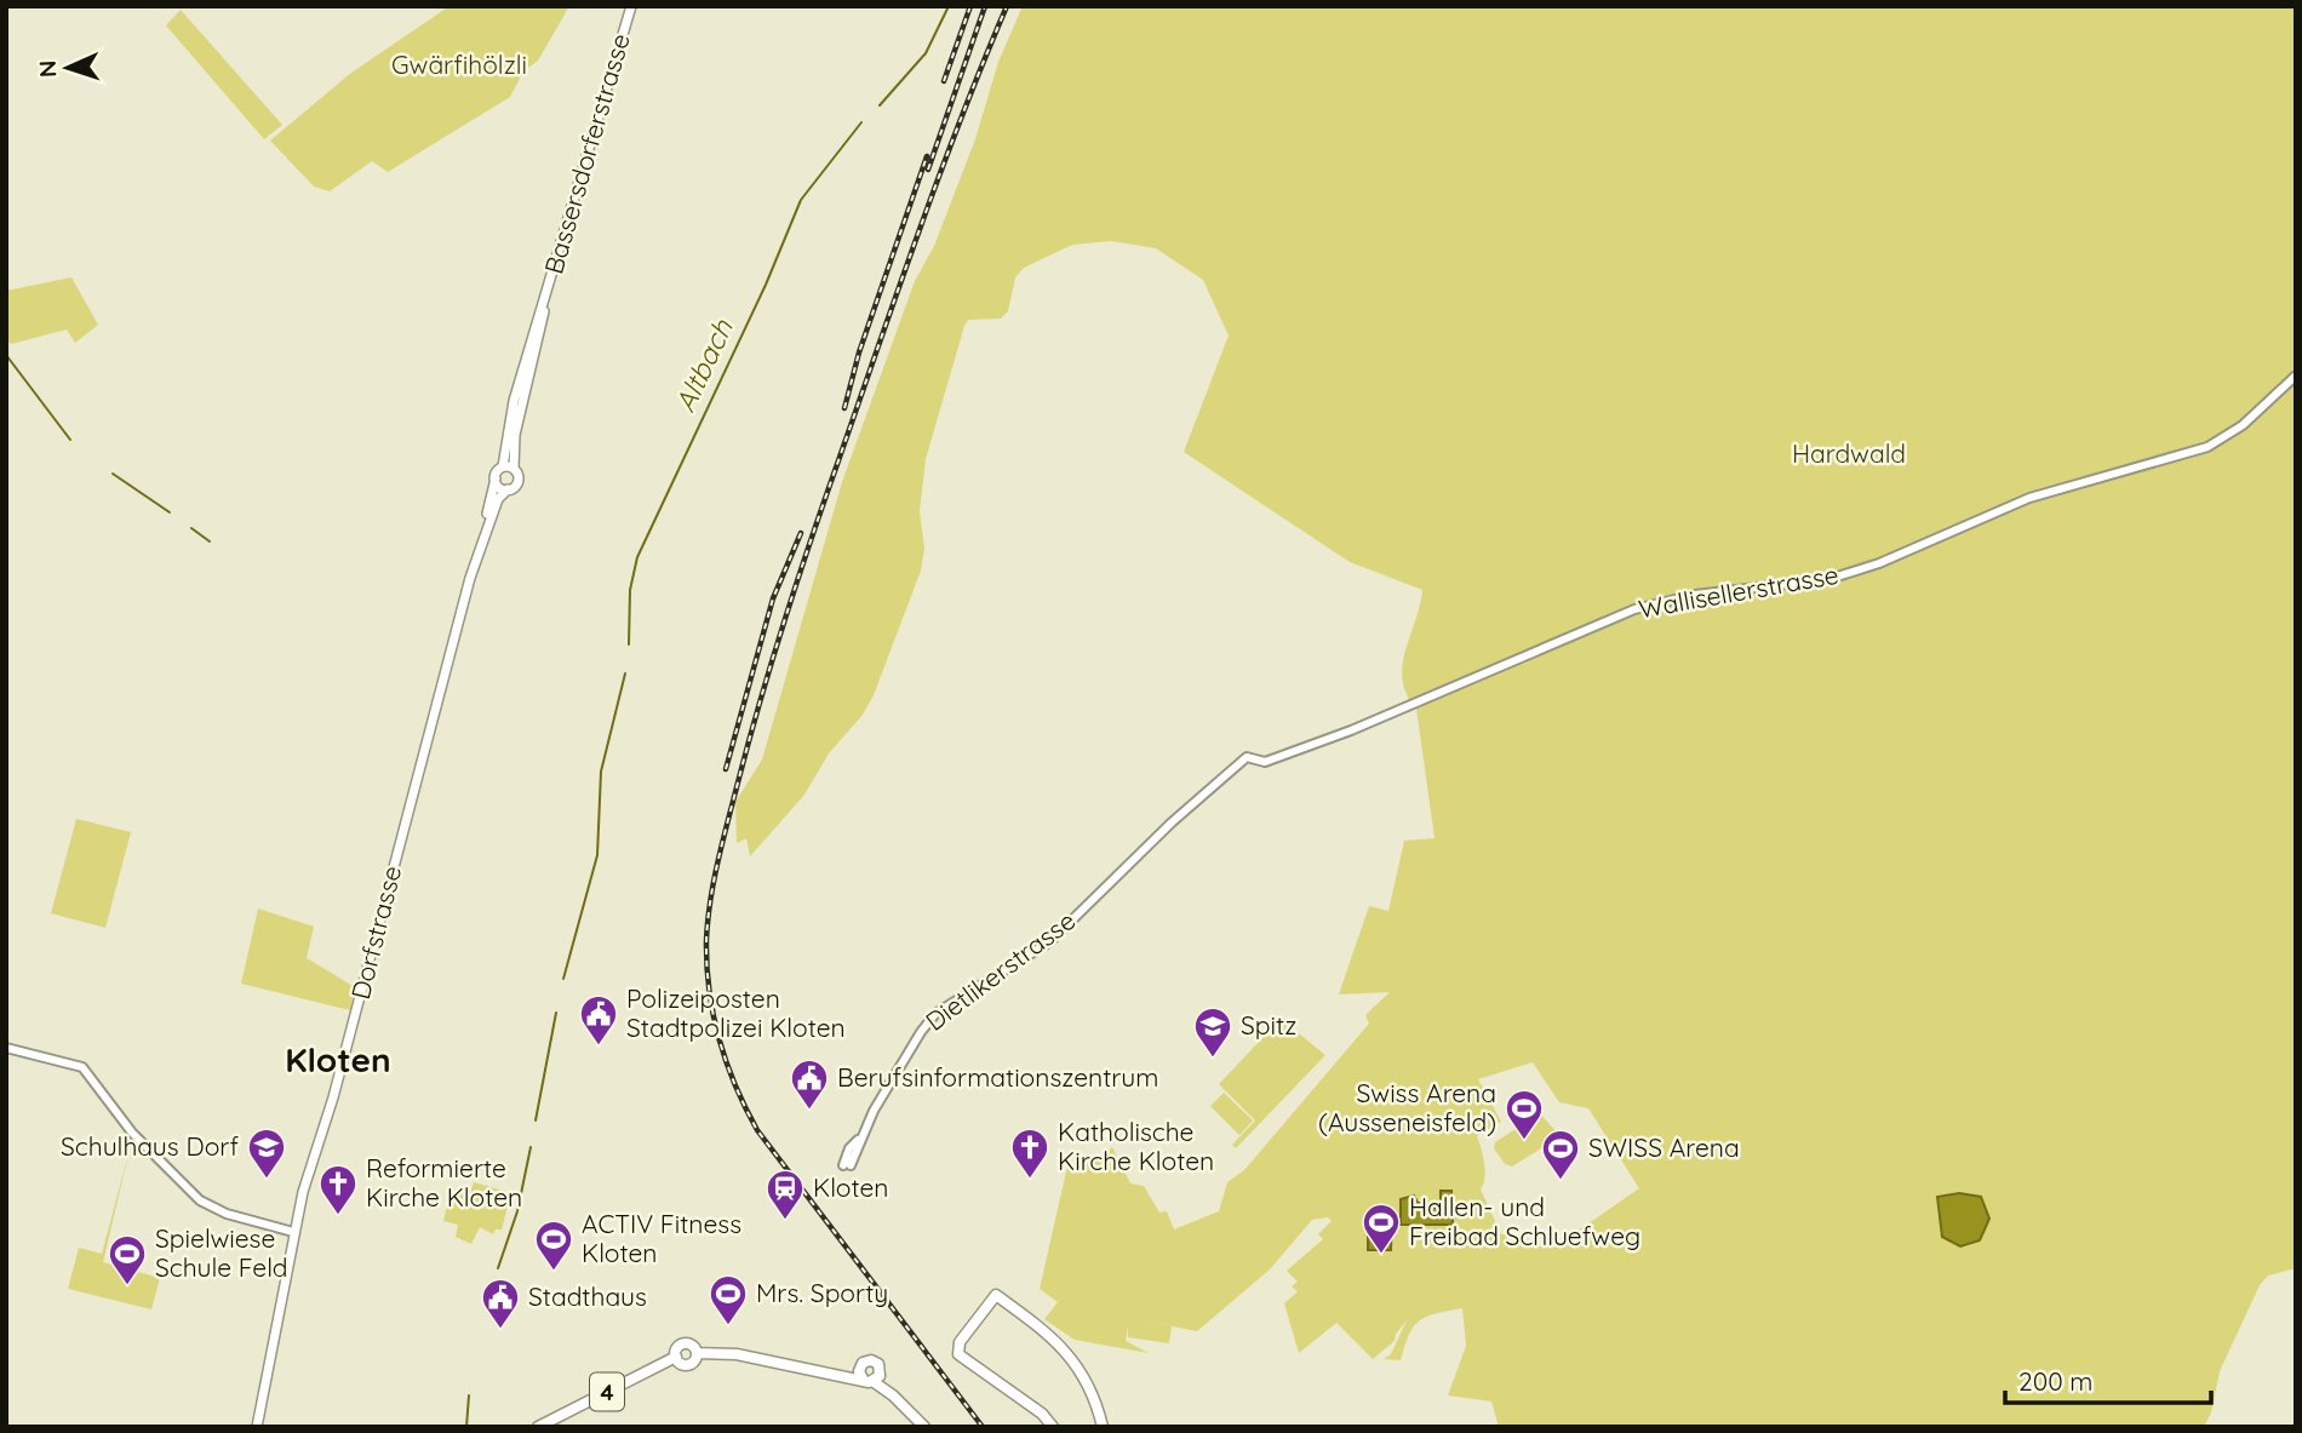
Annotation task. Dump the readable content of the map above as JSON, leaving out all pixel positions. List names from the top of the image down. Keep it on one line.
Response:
{"streets":{"main road":["Bassersdorferstrasse","Dorfstrasse","4"],"street":["Wallisellerstrasse","Dietlikerstrasse"]},"crossings":[["Bassersdorferstrasse","Dorfstrasse"],["Wallisellerstrasse","Dietlikerstrasse"]],"districts":["Kloten"],"water":["Altbach"],"parks":["Gwärfihölzli","Hardwald"],"places":{"public building":["Polizeiposten Stadtpolizei Kloten","Berufsinformationszentrum","Stadthaus"],"school or university":["Spitz","Schulhaus Dorf"],"sports":["Swiss Arena (Ausseneisfeld)","SWISS Arena","Hallen- und Freibad Schluefweg","ACTIV Fitness Kloten","Spielwiese Schule Feld","Mrs. Sporty"],"church":["Katholische Kirche Kloten","Reformierte Kirche Kloten"],"station":["Kloten"]},"scale_bar":"200 m","north":"left"}
